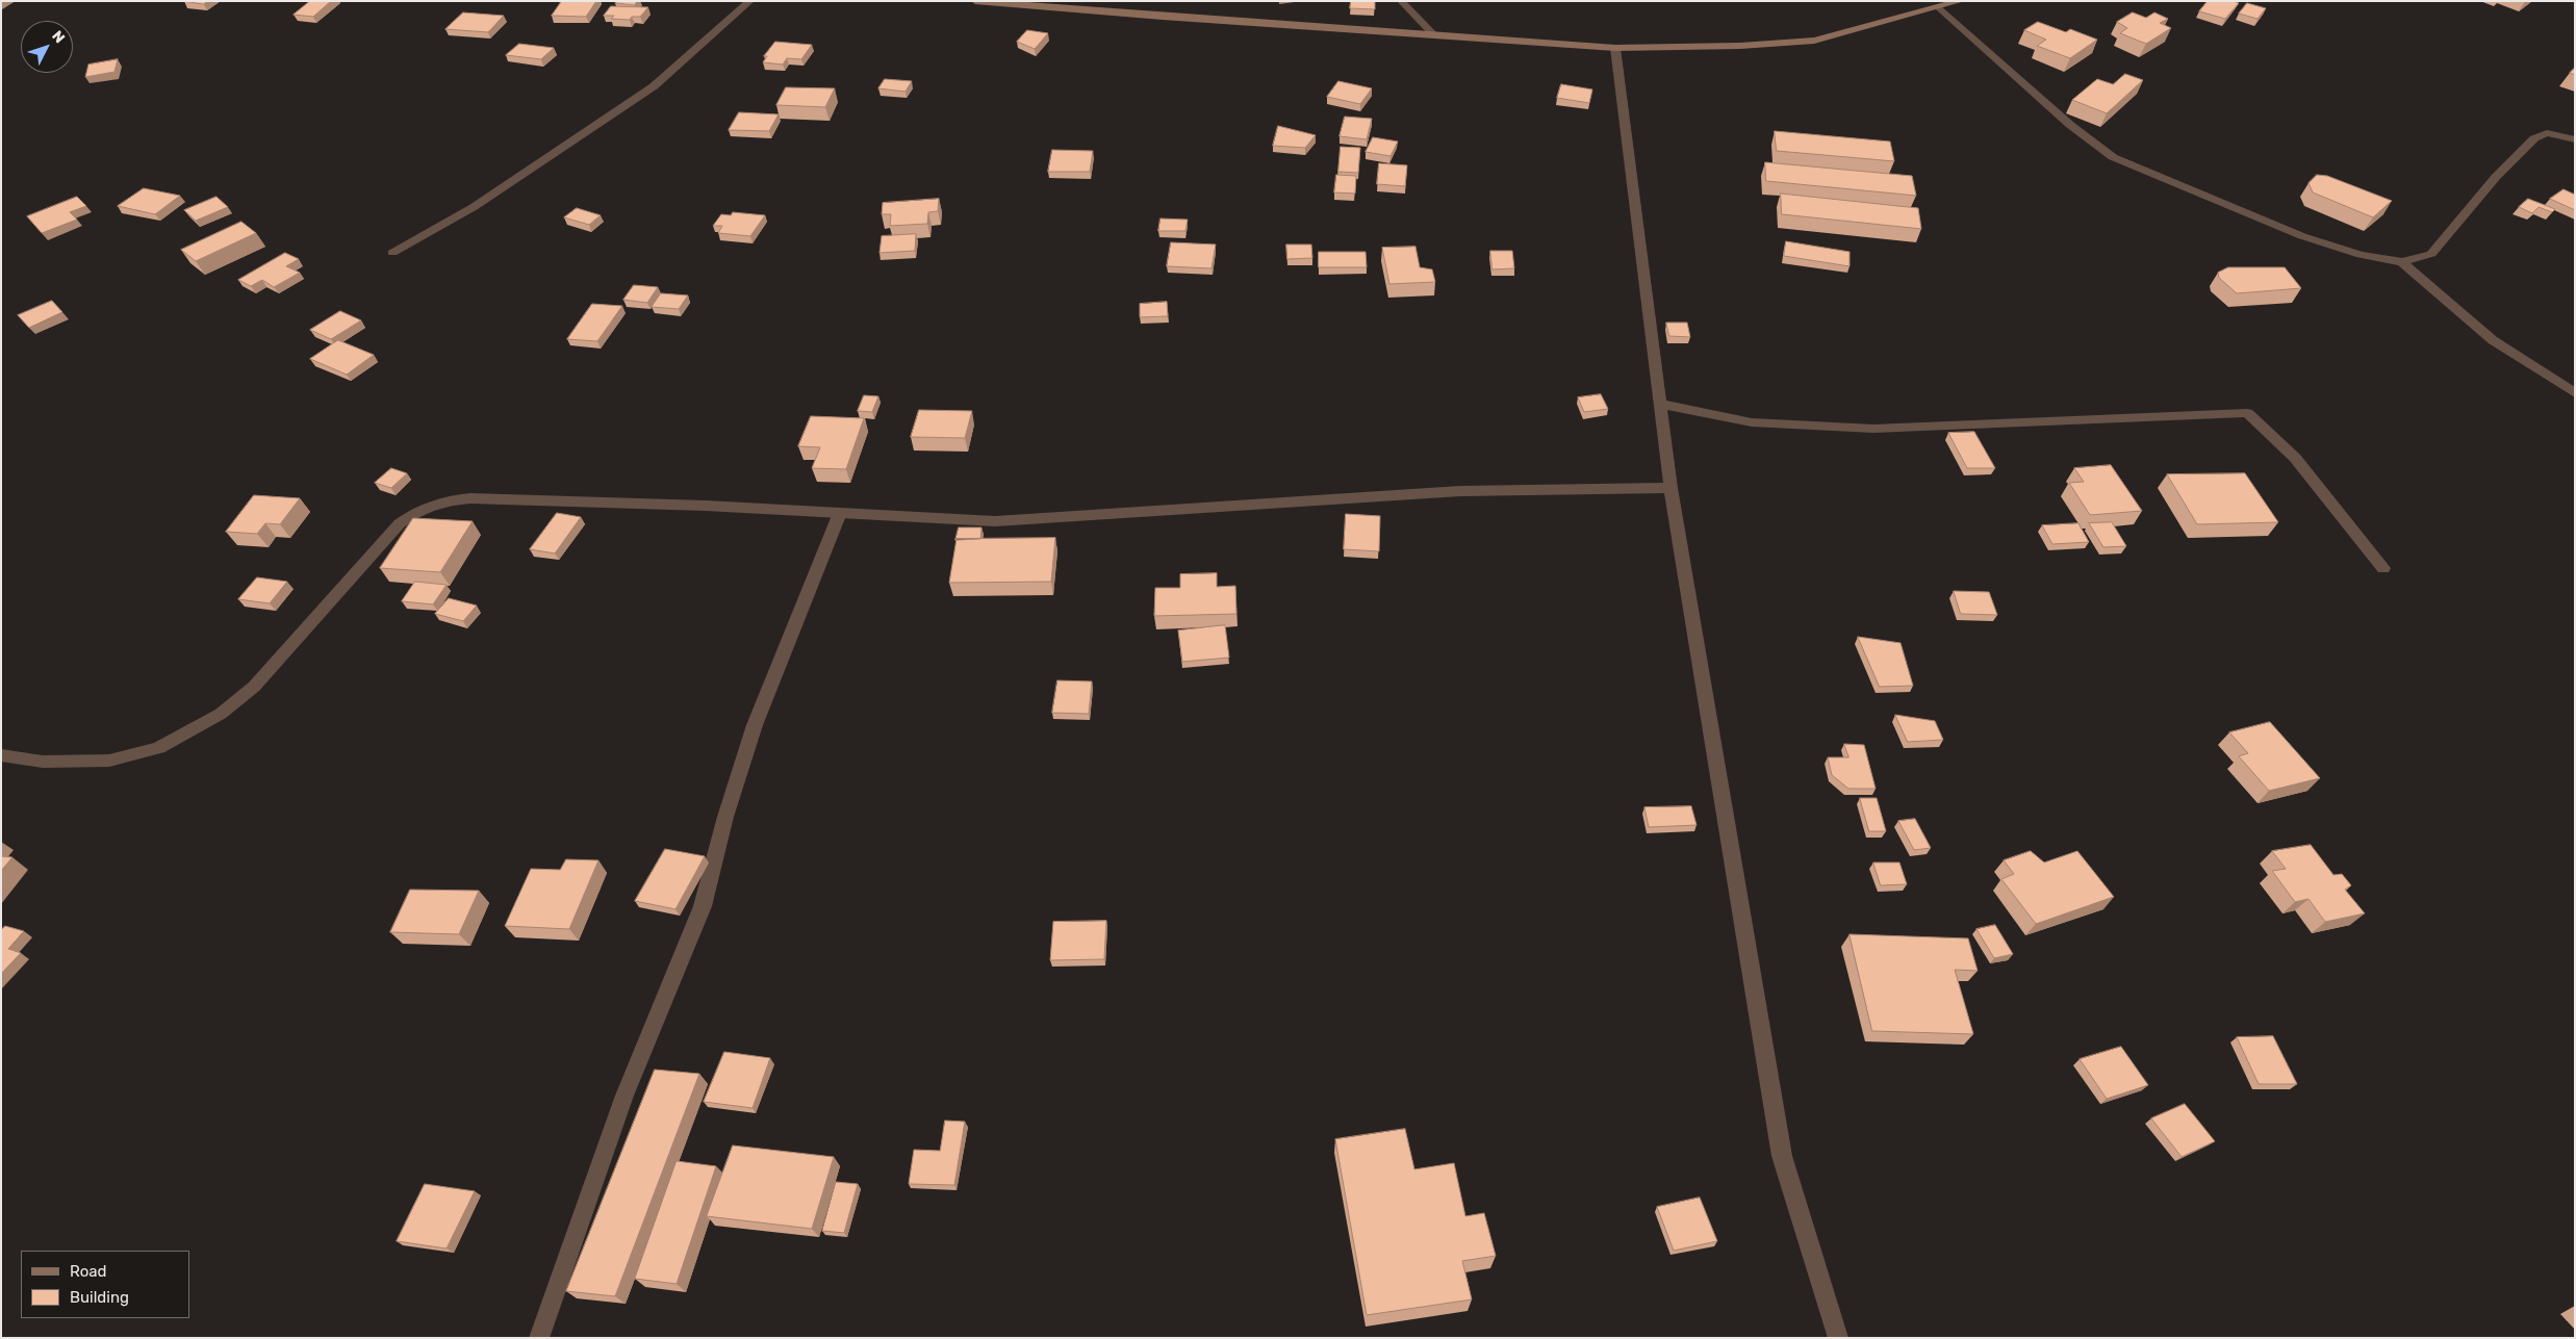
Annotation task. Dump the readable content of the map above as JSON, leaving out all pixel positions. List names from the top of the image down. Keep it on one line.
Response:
{"legend":["Road","Building"],"north":"top right"}
